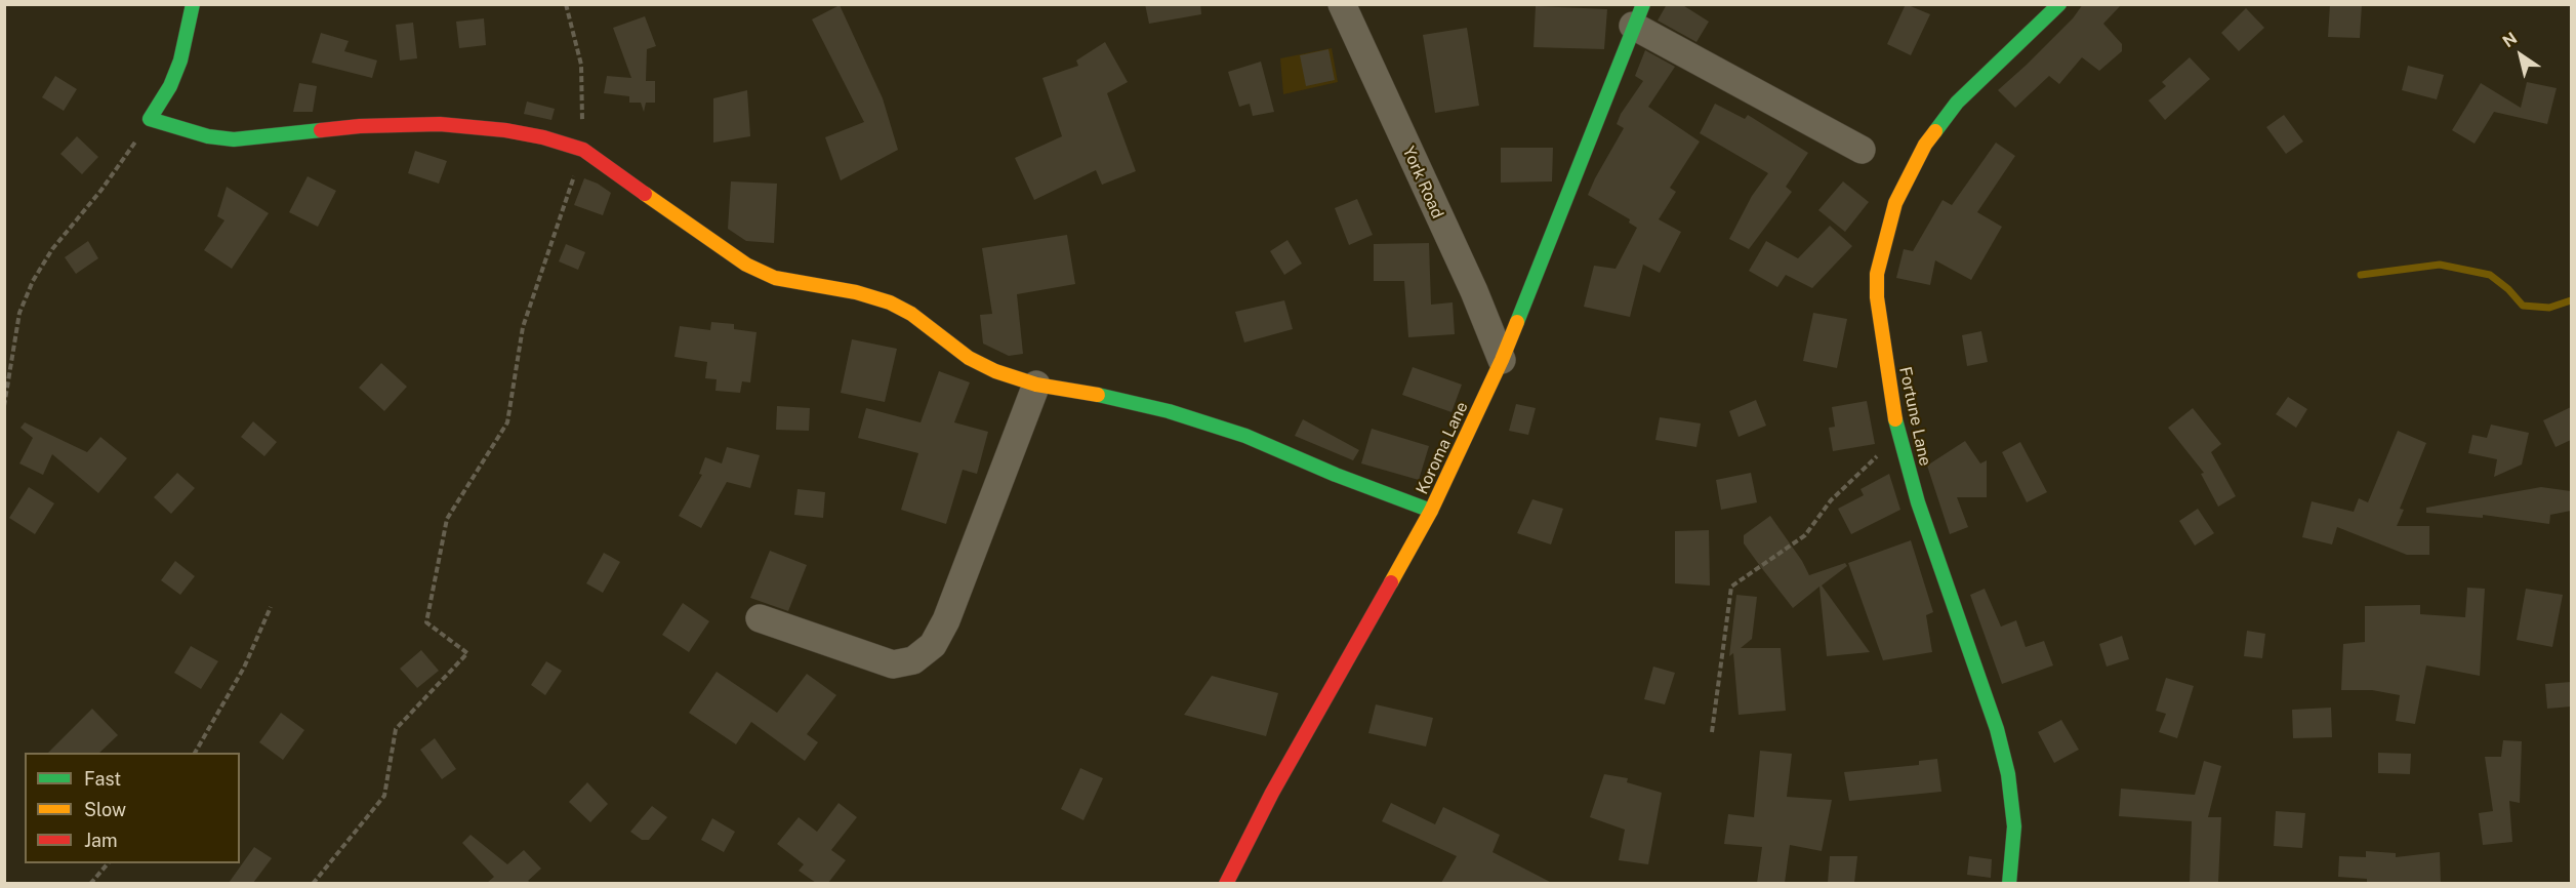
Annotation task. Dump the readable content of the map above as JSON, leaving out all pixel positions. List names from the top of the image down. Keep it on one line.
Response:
{"streets":{"street":["York Road","Fortune Lane","Koroma Lane"]},"crossings":[["York Road","Koroma Lane"]],"legend":["Fast","Slow","Jam"],"north":"top left"}
